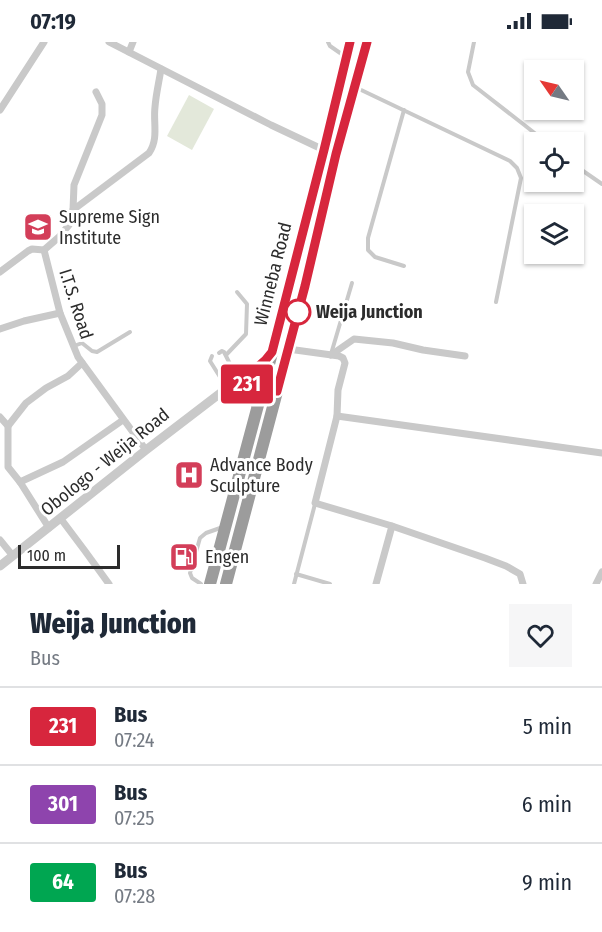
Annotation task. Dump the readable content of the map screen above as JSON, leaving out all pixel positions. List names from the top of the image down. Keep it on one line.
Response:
{"streets":{"highway":["Winneba Road"],"street":["I.T.S. Road","Obologo - Weija Road"]},"crossings":[["I.T.S. Road","Obologo - Weija Road"]],"places":{"school or university":["Supreme Sign Institute"],"other":["Weija Junction"],"hospital":["Advance Body Sculpture"],"fuel station":["Engen"]},"lines":["bus line 231"],"scale_bar":"100 m","north":"top left","page":{"status":"07:19","on_map":"231","scale":"100 m","heading":["Weija Junction","Bus"],"list":[{"mark":"231","name":"Bus","note":"07:24","value":"5 min"},{"mark":"301","name":"Bus","note":"07:25","value":"6 min"},{"mark":"64","name":"Bus","note":"07:28","value":"9 min"}]}}
